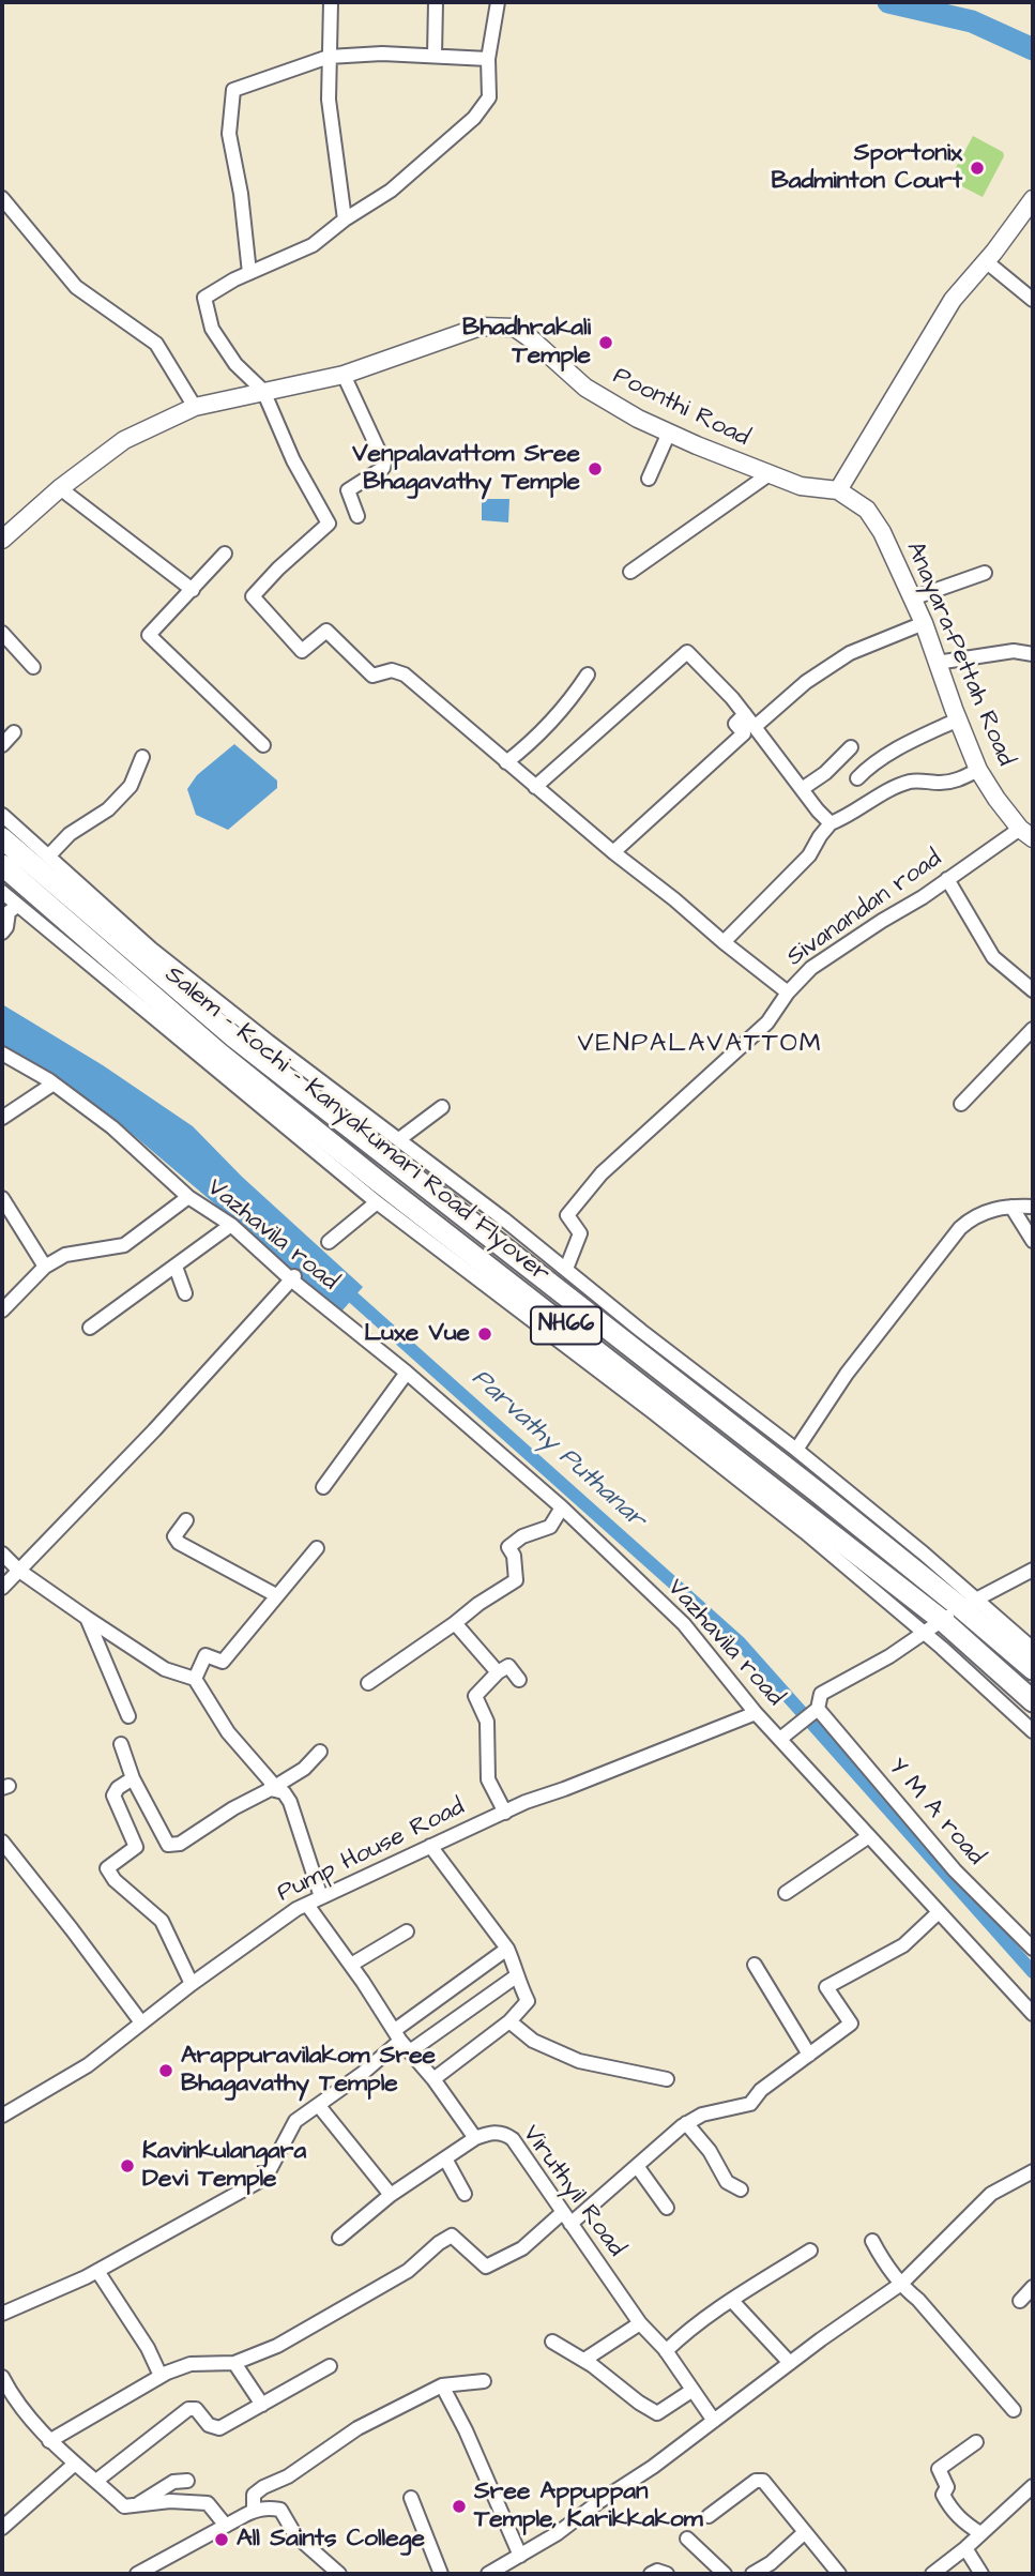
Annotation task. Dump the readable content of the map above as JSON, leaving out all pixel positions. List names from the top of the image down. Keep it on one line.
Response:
{"streets":{"highway":["Salem - Kochi - Kanyakumari Road Flyover","NH66"],"main road":["Poonthi Road","Anayara-Pettah Road"],"street":["Sivanandan road","Vazhavila road","Y M A road","Pump House Road","Viruthyil Road"]},"crossings":[["Poonthi Road","Anayara-Pettah Road"],["Anayara-Pettah Road","Sivanandan road"],["Vazhavila road","Pump House Road"]],"districts":["VENPALAVATTOM"],"water":["Parvathy Puthanar"],"places":["Sportonix Badminton Court","Bhadhrakali Temple","Venpalavattom Sree Bhagavathy Temple","Luxe Vue","Arappuravilakom Sree Bhagavathy Temple","Kavinkulangara Devi Temple","Sree Appuppan Temple, Karikkakom","All Saints College"]}
